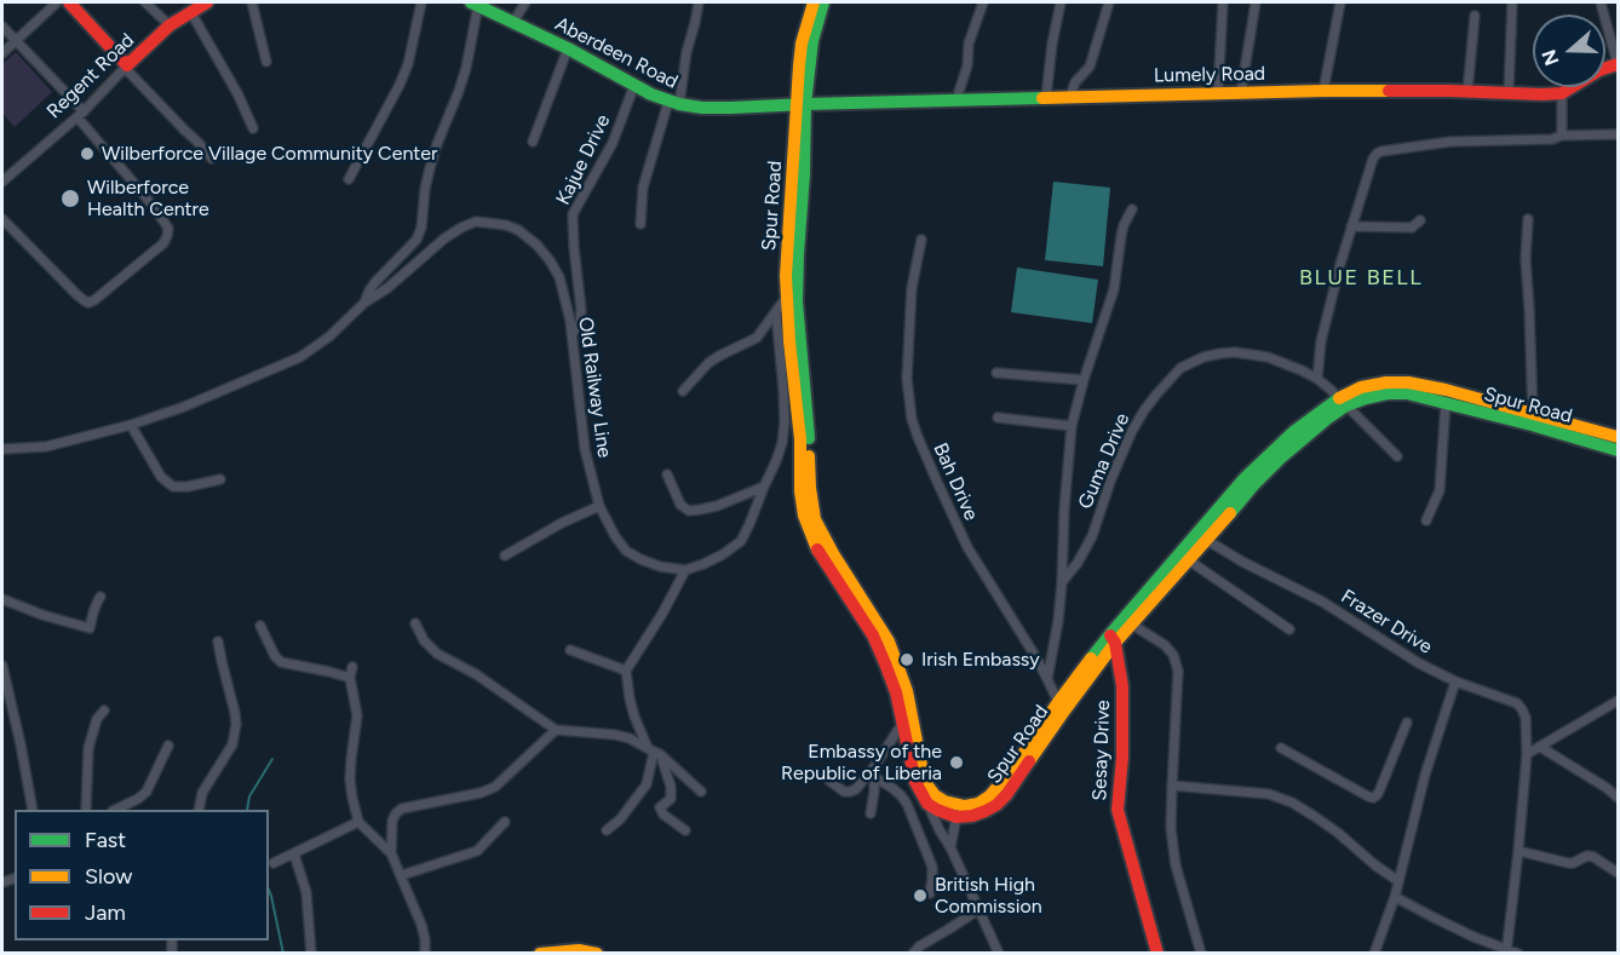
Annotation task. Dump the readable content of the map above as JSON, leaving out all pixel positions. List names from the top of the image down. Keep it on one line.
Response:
{"streets":{"main road":["Aberdeen Road","Lumely Road","Regent Road","Spur Road","Sesay Drive"],"street":["Kajue Drive","Old Railway Line","Guma Drive","Bah Drive","Frazer Drive"]},"crossings":[["Aberdeen Road","Lumely Road"],["Aberdeen Road","Kajue Drive"],["Aberdeen Road","Spur Road"],["Aberdeen Road","Old Railway Line"],["Lumely Road","Spur Road"],["Kajue Drive","Old Railway Line"],["Spur Road","Guma Drive"],["Spur Road","Bah Drive"],["Spur Road","Frazer Drive"],["Spur Road","Sesay Drive"]],"districts":["BLUE BELL"],"places":["Wilberforce Village Community Center","Wilberforce Health Centre","Irish Embassy","Embassy of the Republic of Liberia","British High Commission"],"legend":["Fast","Slow","Jam"],"north":"left"}
